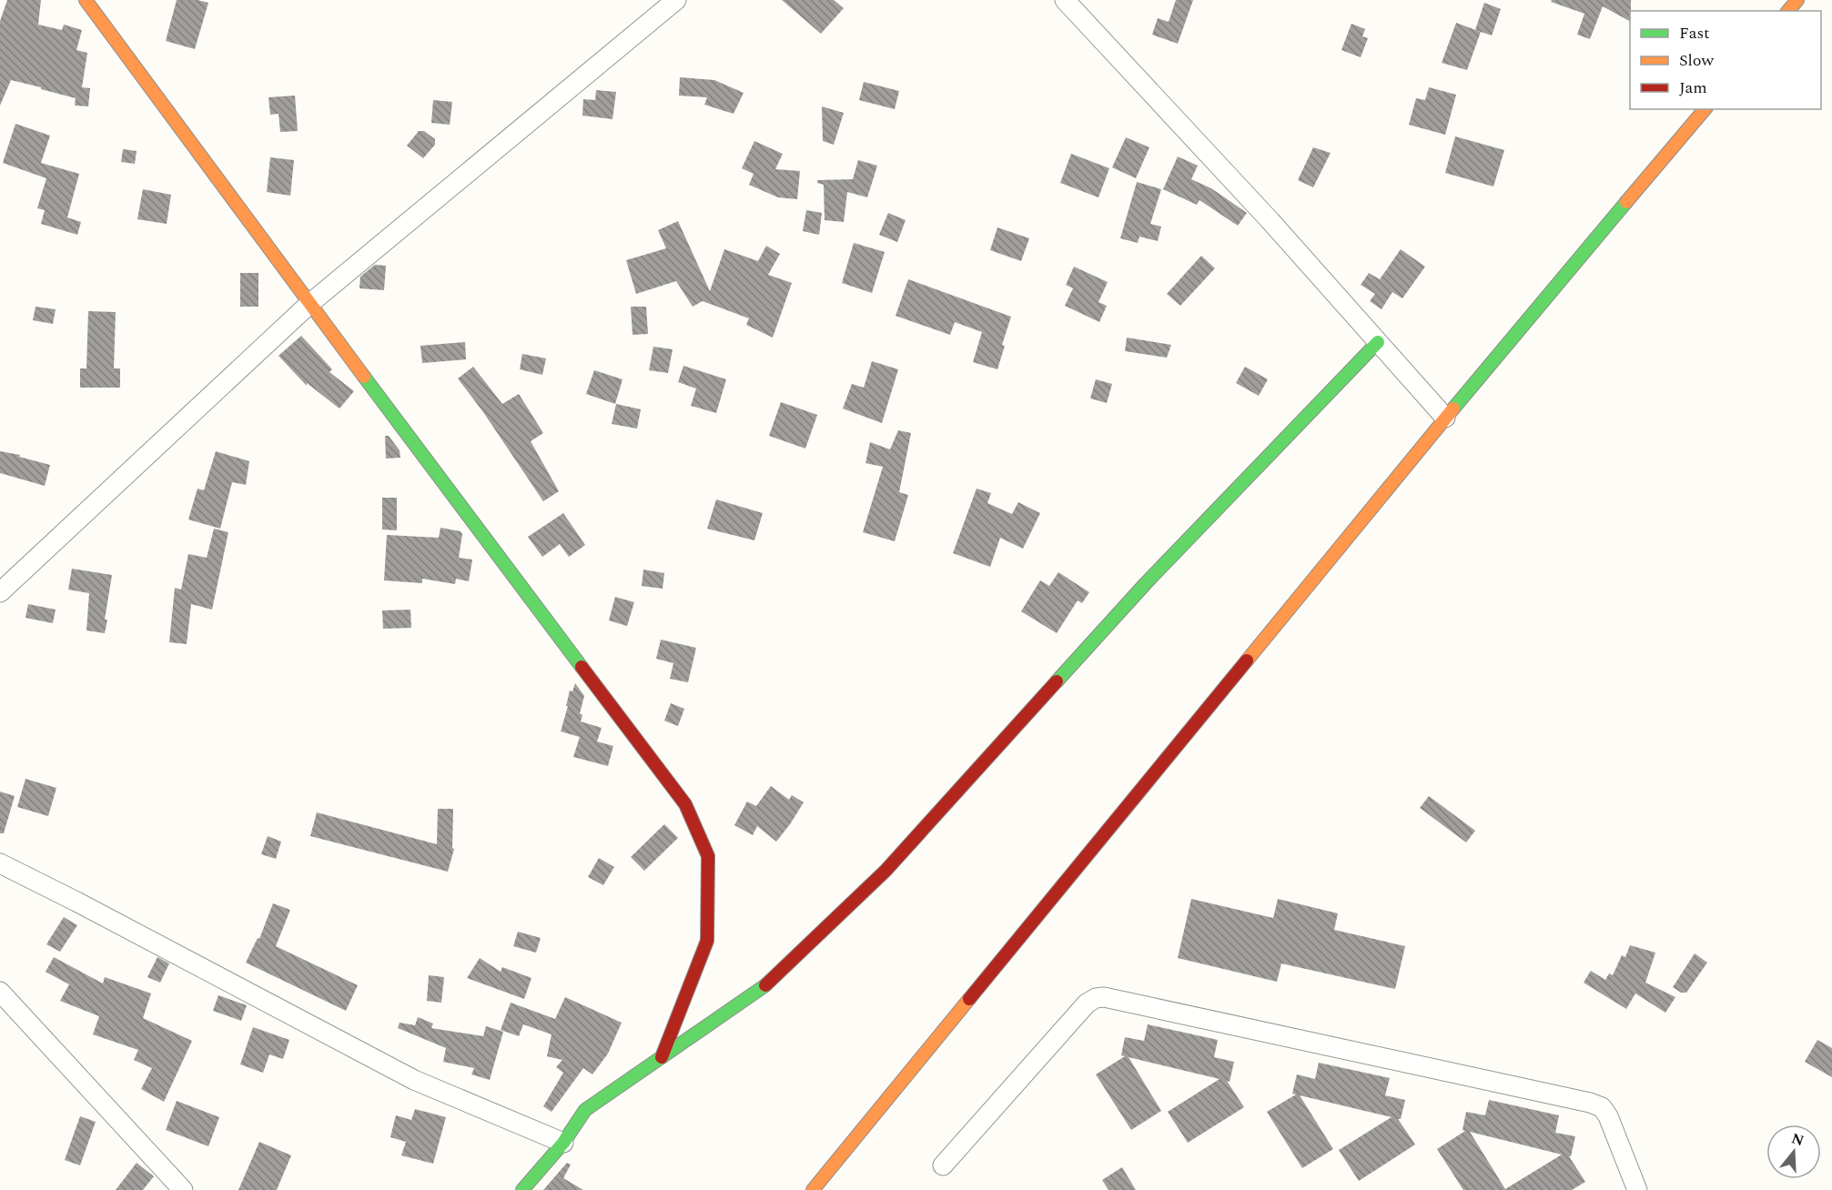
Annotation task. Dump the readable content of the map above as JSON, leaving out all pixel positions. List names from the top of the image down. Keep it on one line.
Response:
{"legend":["Fast","Slow","Jam"],"north":"top"}
